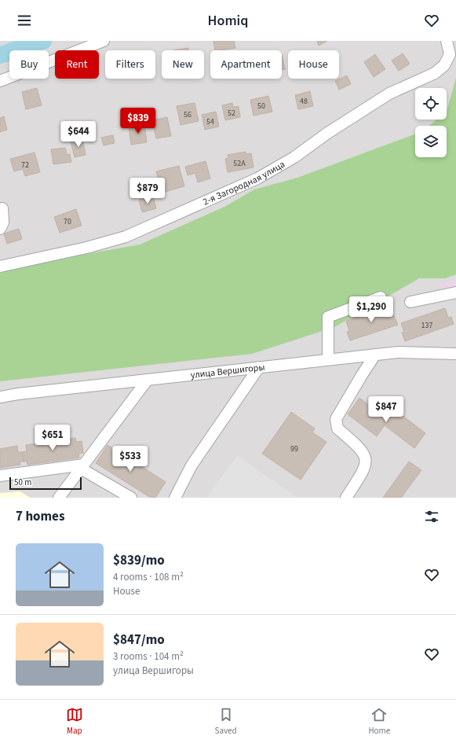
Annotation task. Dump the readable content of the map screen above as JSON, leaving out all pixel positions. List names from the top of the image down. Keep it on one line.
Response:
{"streets":{"street":["2-я Загородная улица","улица Вершигоры"]},"house_numbers":["48","50","52","56","54","52А","72","70","137","99"],"scale_bar":"50 m","page":{"header":"Homiq","chip":["Buy","Rent","Filters","New","Apartment","House"],"price":["$839","$644","$879","$1,290","$847","$651","$533"],"scale":"50 m","heading":"7 homes","list":[{"name":"$839/mo","note":"4 rooms · 108 m² · House"},{"name":"$847/mo","note":"3 rooms · 104 m² · улица Вершигоры"}],"tabs":["Map","Saved","Home"]}}
